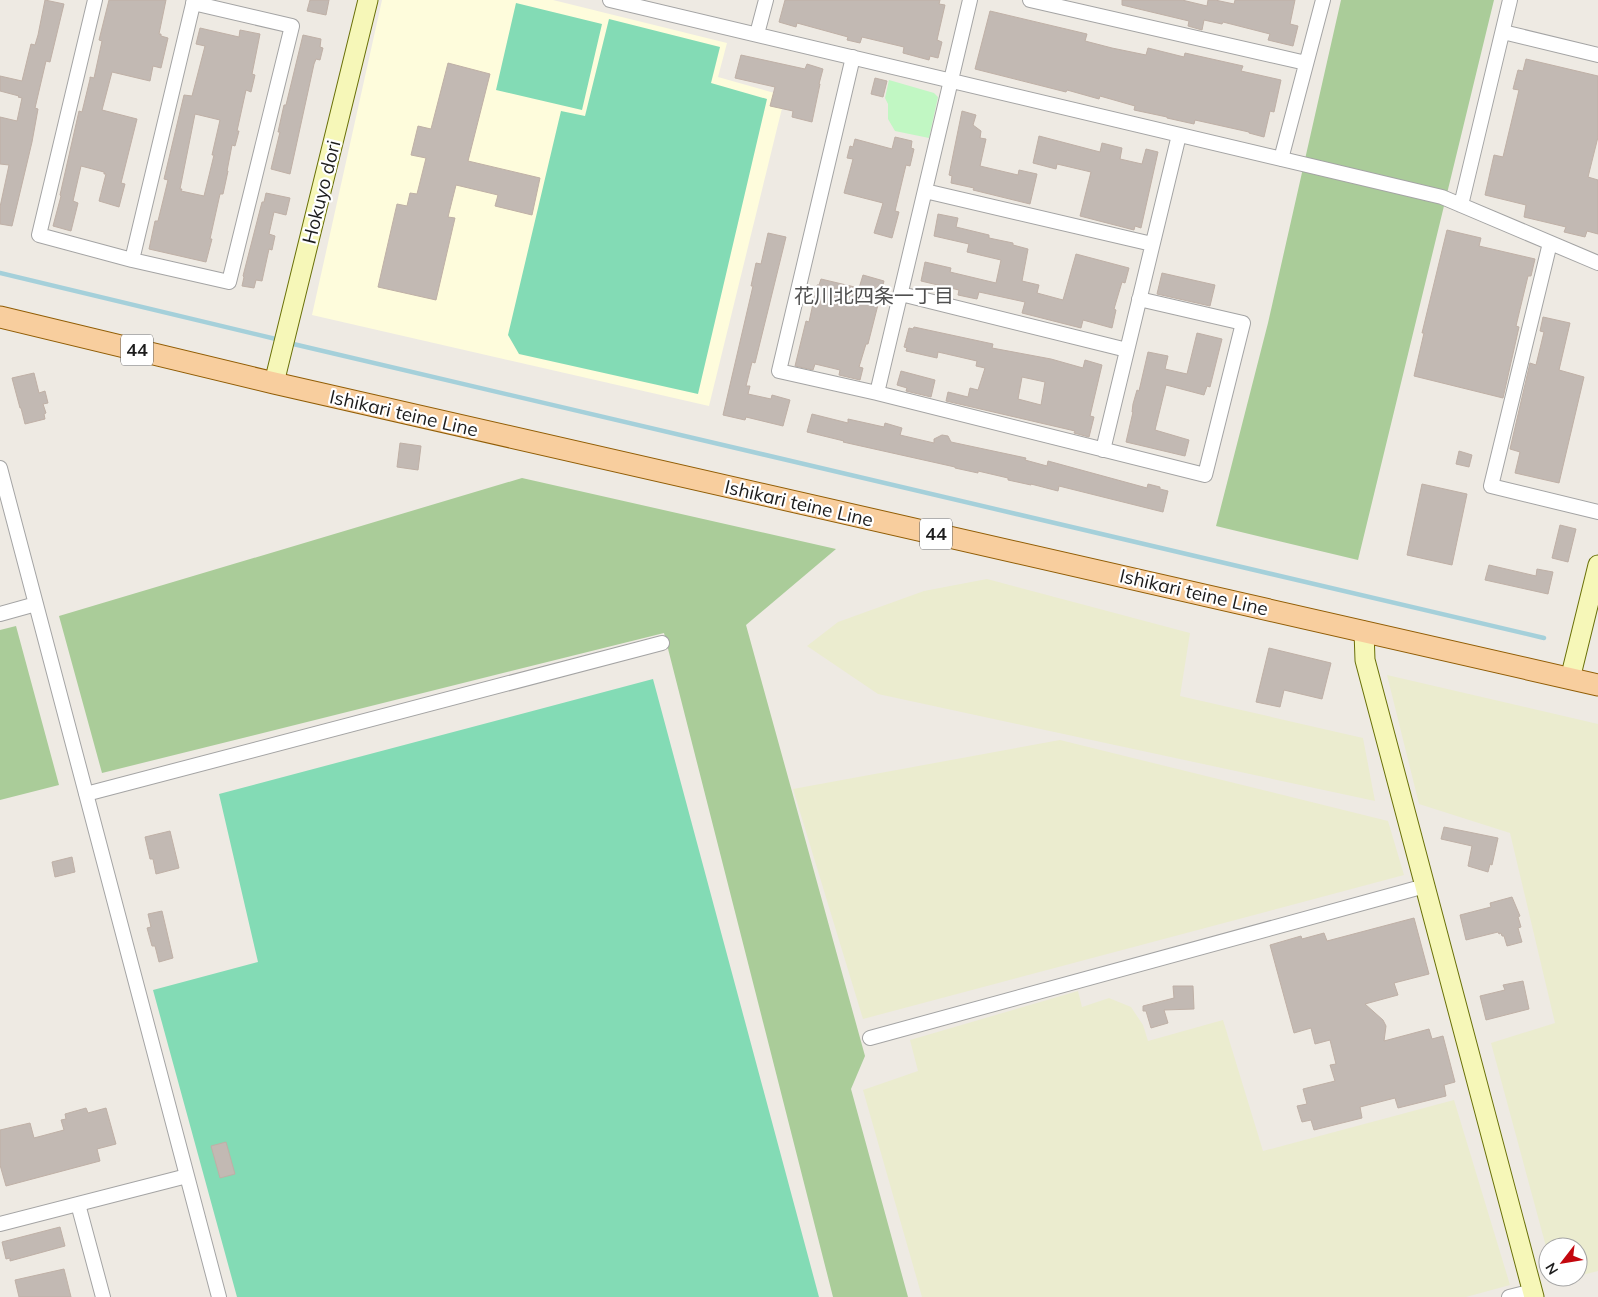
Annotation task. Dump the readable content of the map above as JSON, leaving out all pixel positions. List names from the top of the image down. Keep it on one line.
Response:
{"streets":{"main road":["44","Ishikari teine Line"],"street":["Hokuyo dori"]},"crossings":[["Hokuyo dori","Ishikari teine Line"]],"districts":["花川北四条一丁目"],"north":"bottom left"}
